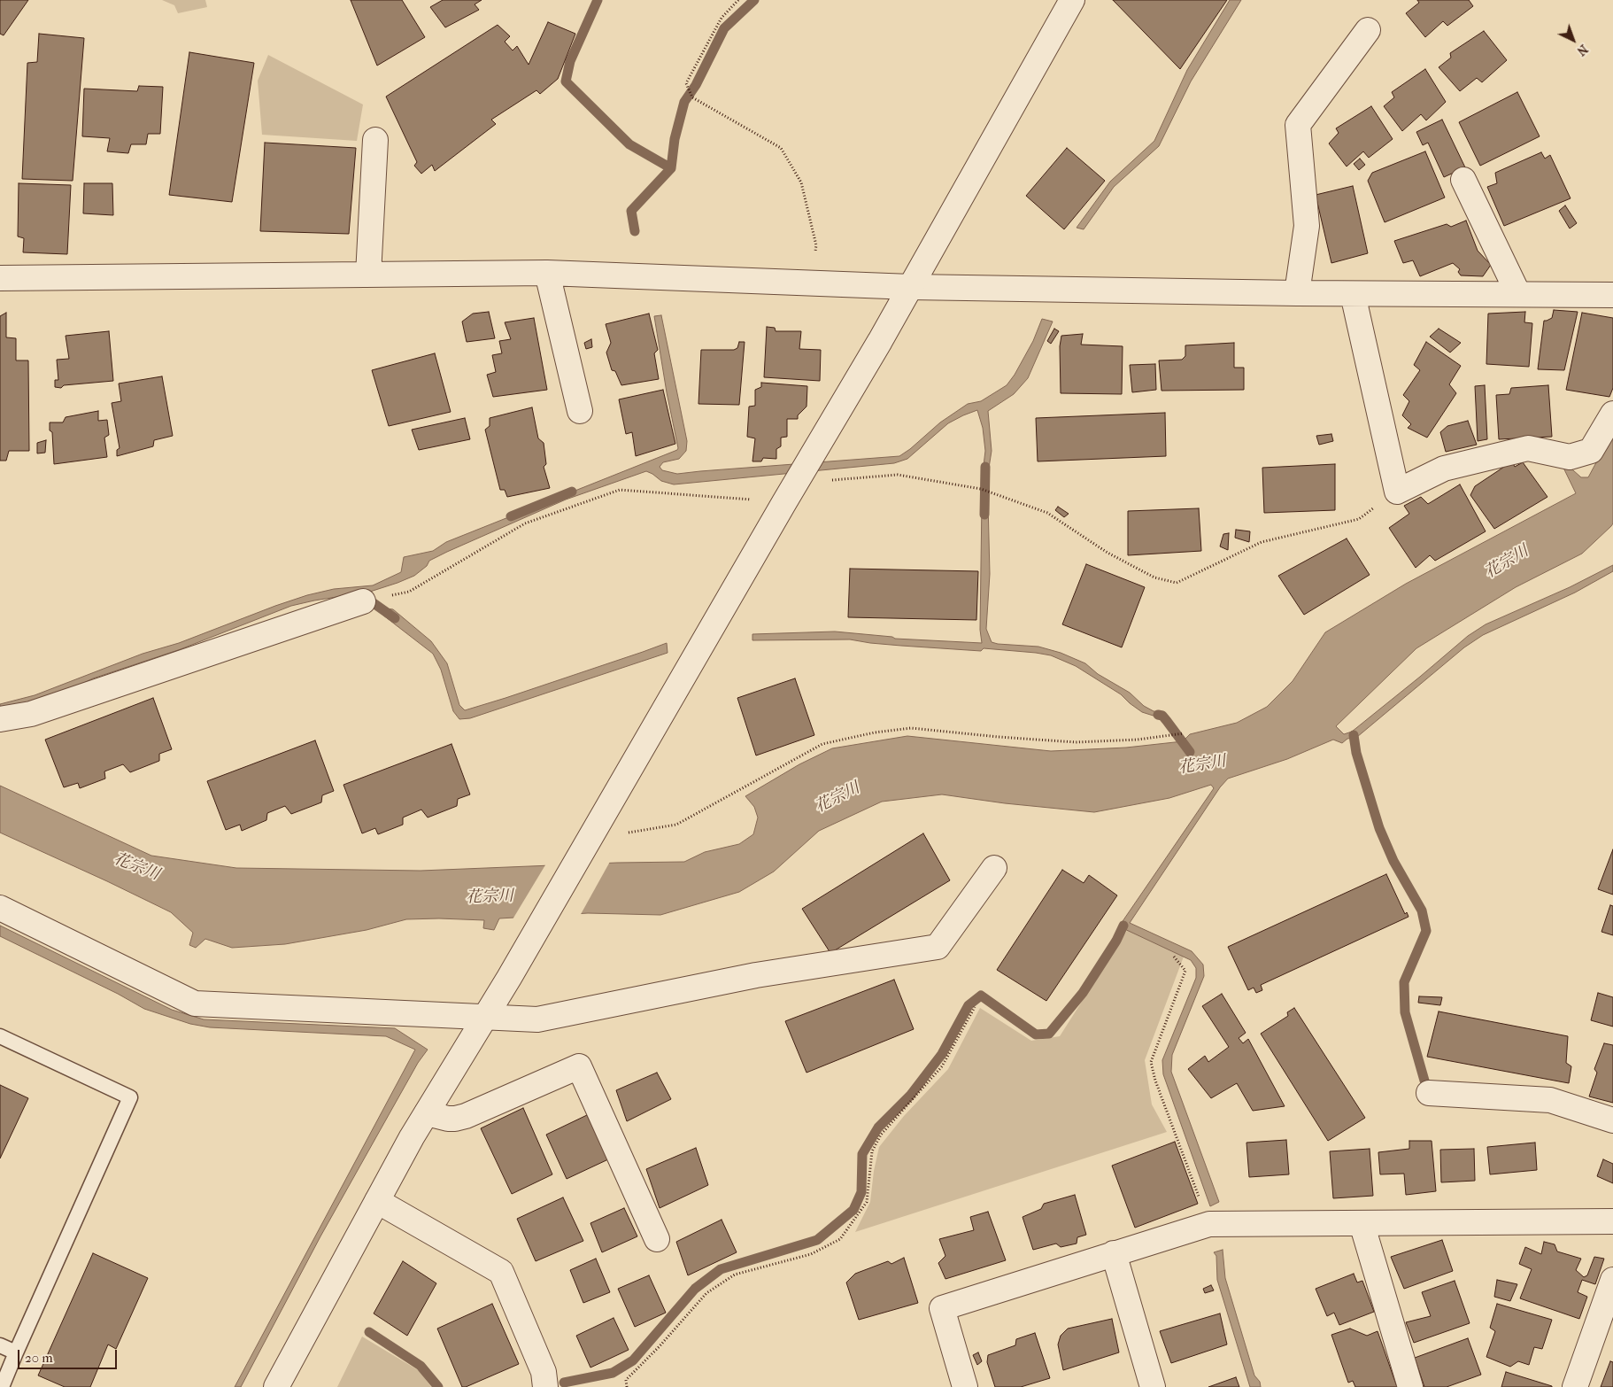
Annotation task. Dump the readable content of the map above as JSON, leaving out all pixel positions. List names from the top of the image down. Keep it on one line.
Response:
{"water":["花宗川"],"scale_bar":"20 m","north":"bottom right"}
